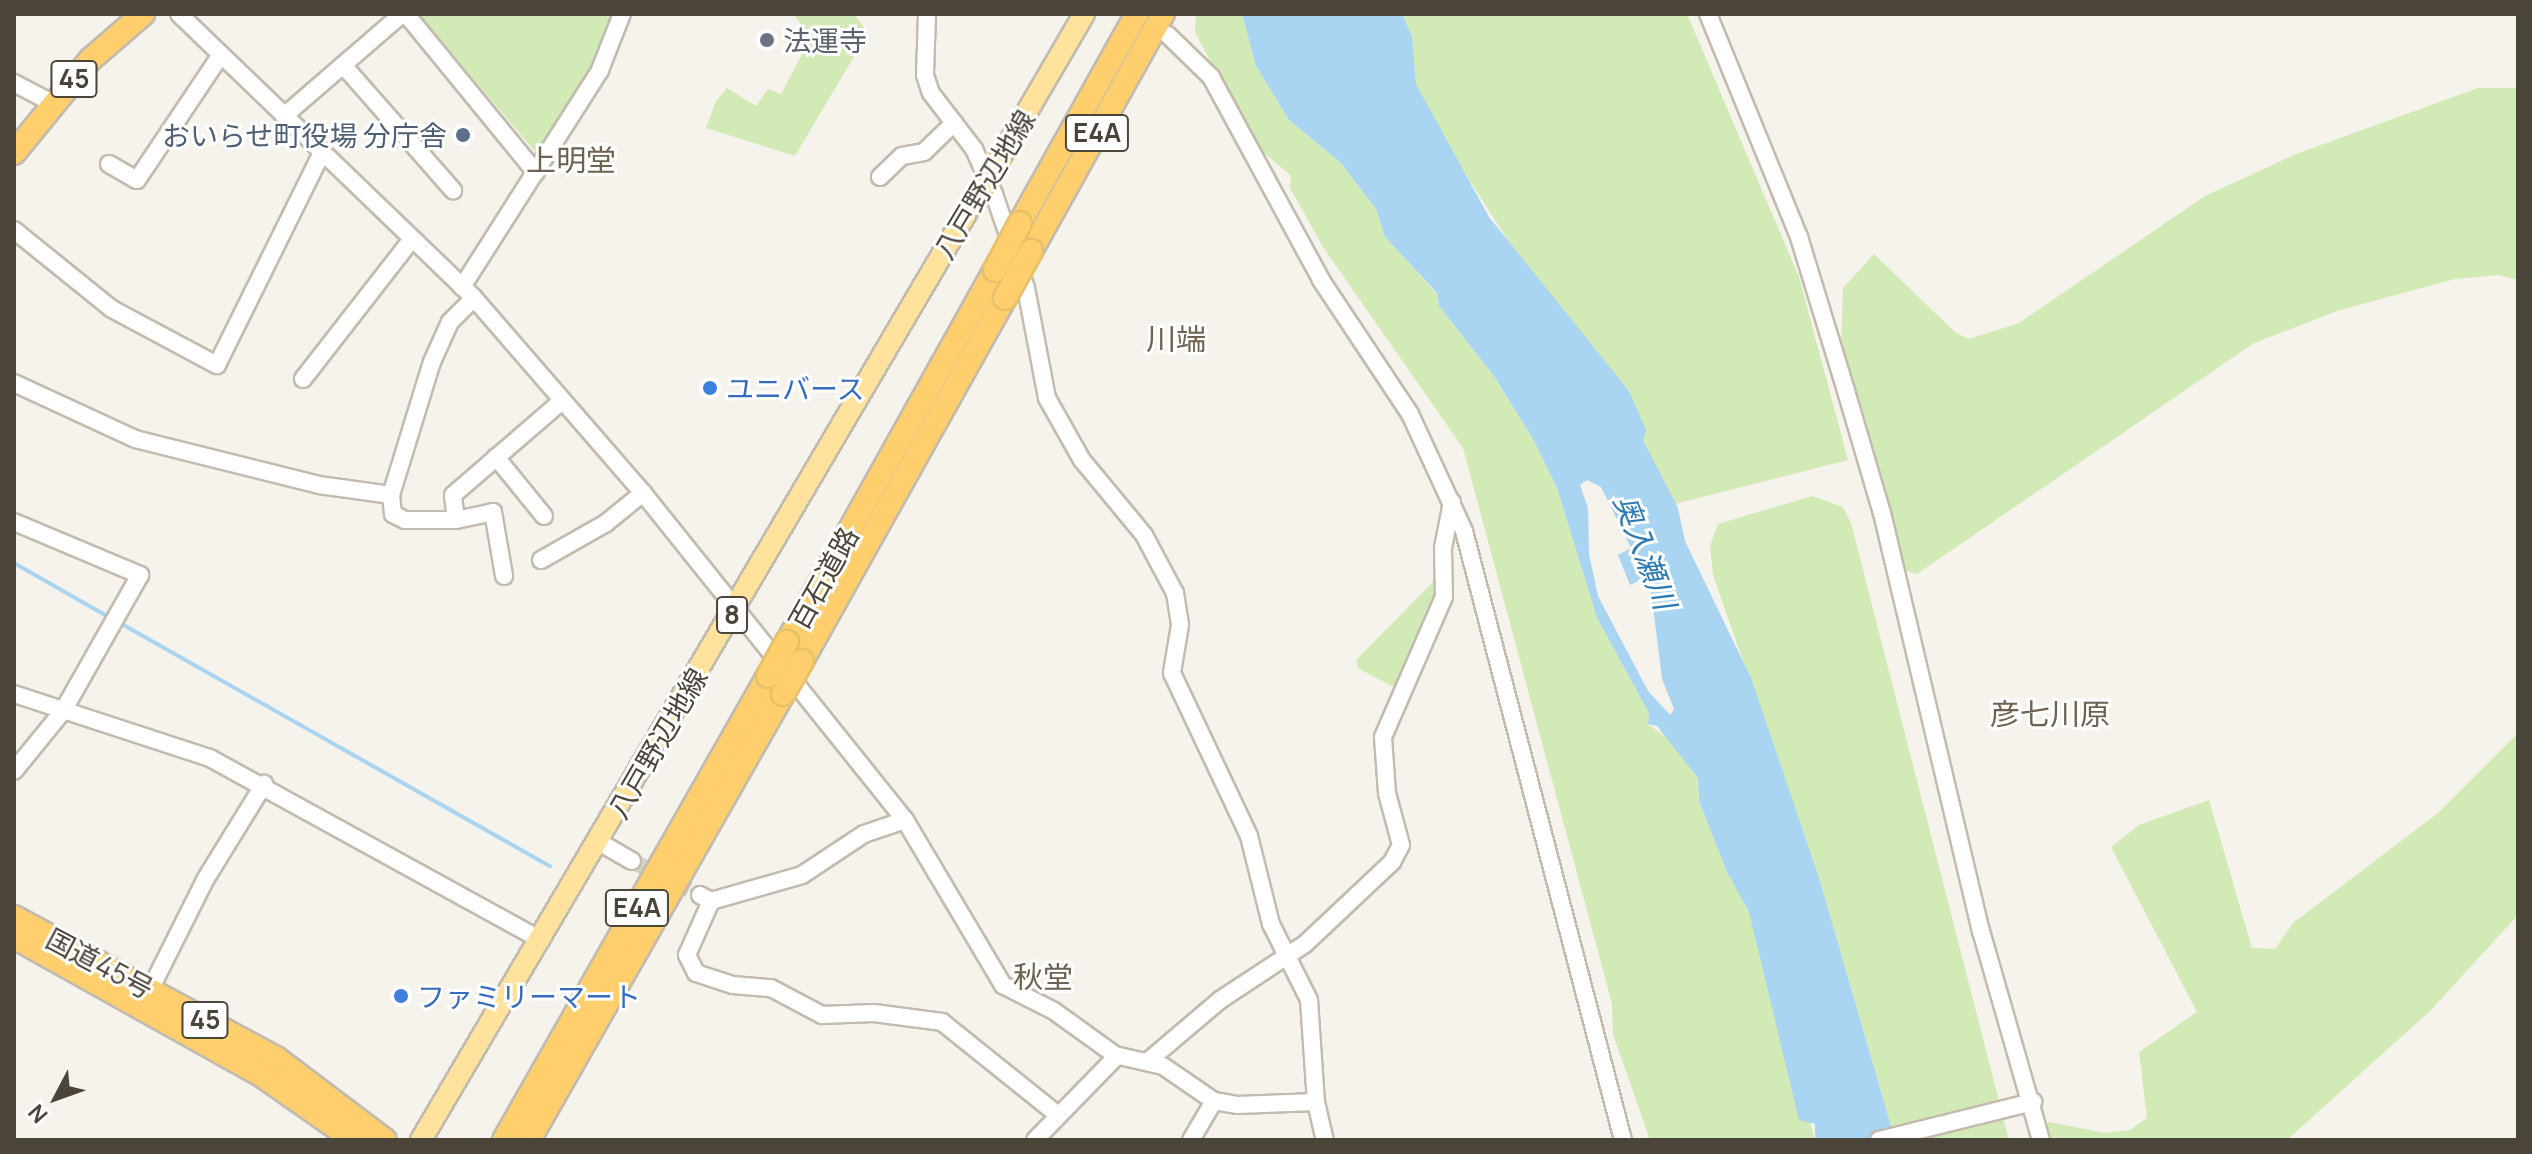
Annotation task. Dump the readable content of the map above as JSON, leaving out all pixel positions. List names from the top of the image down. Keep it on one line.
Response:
{"streets":{"highway":["45","E4A","百石道路","国道45号"],"main road":["八戸野辺地線","8"]},"districts":["上明堂","川端","彦七川原","秋堂"],"water":["奥入瀬川"],"places":["法運寺","おいらせ町役場 分庁舎","ユニバース","ファミリーマート"],"north":"bottom left"}
